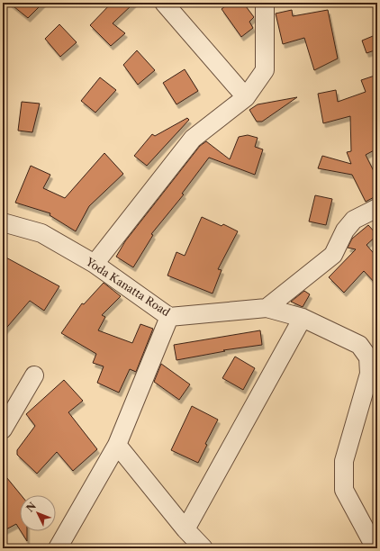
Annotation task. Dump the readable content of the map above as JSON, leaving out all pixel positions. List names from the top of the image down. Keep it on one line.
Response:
{"streets":{"street":["Yoda Kanatta Road"]},"north":"top left"}
